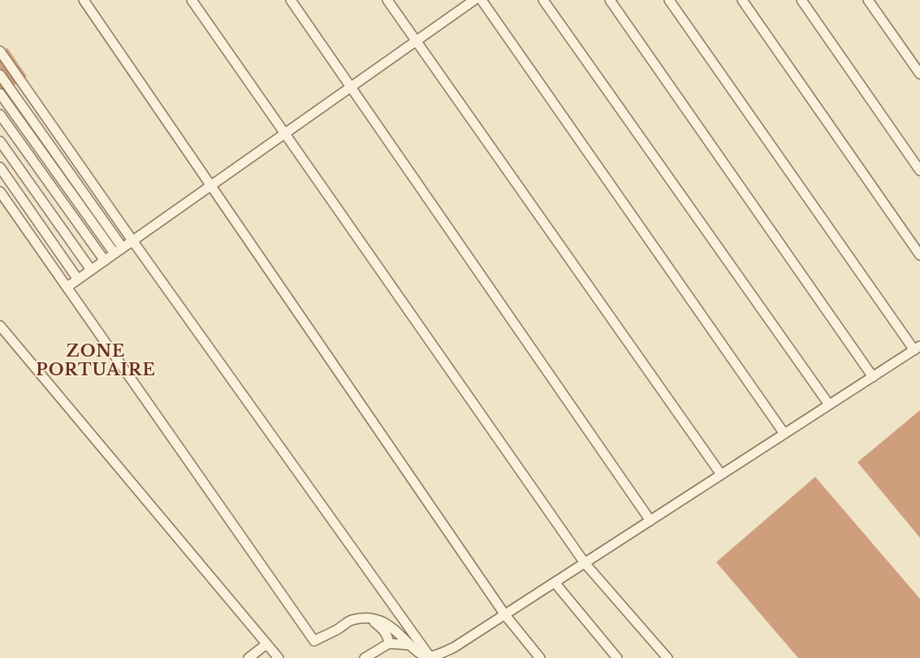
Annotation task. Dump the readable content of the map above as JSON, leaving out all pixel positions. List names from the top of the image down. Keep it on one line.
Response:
{"districts":["ZONE PORTUAIRE"]}
